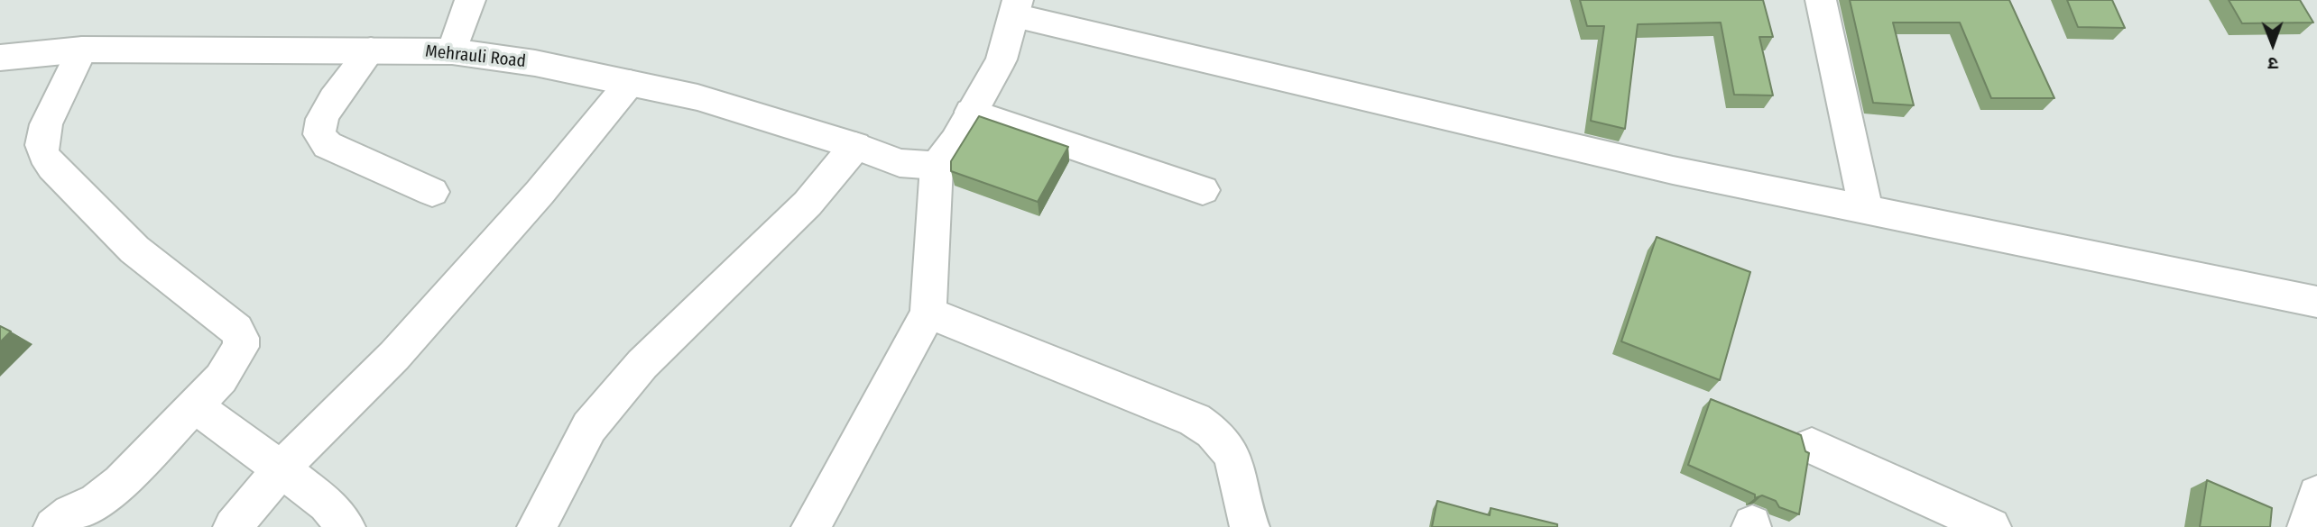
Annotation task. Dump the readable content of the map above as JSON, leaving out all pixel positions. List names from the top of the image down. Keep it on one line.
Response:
{"streets":{"street":["Mehrauli Road"]},"north":"bottom"}
